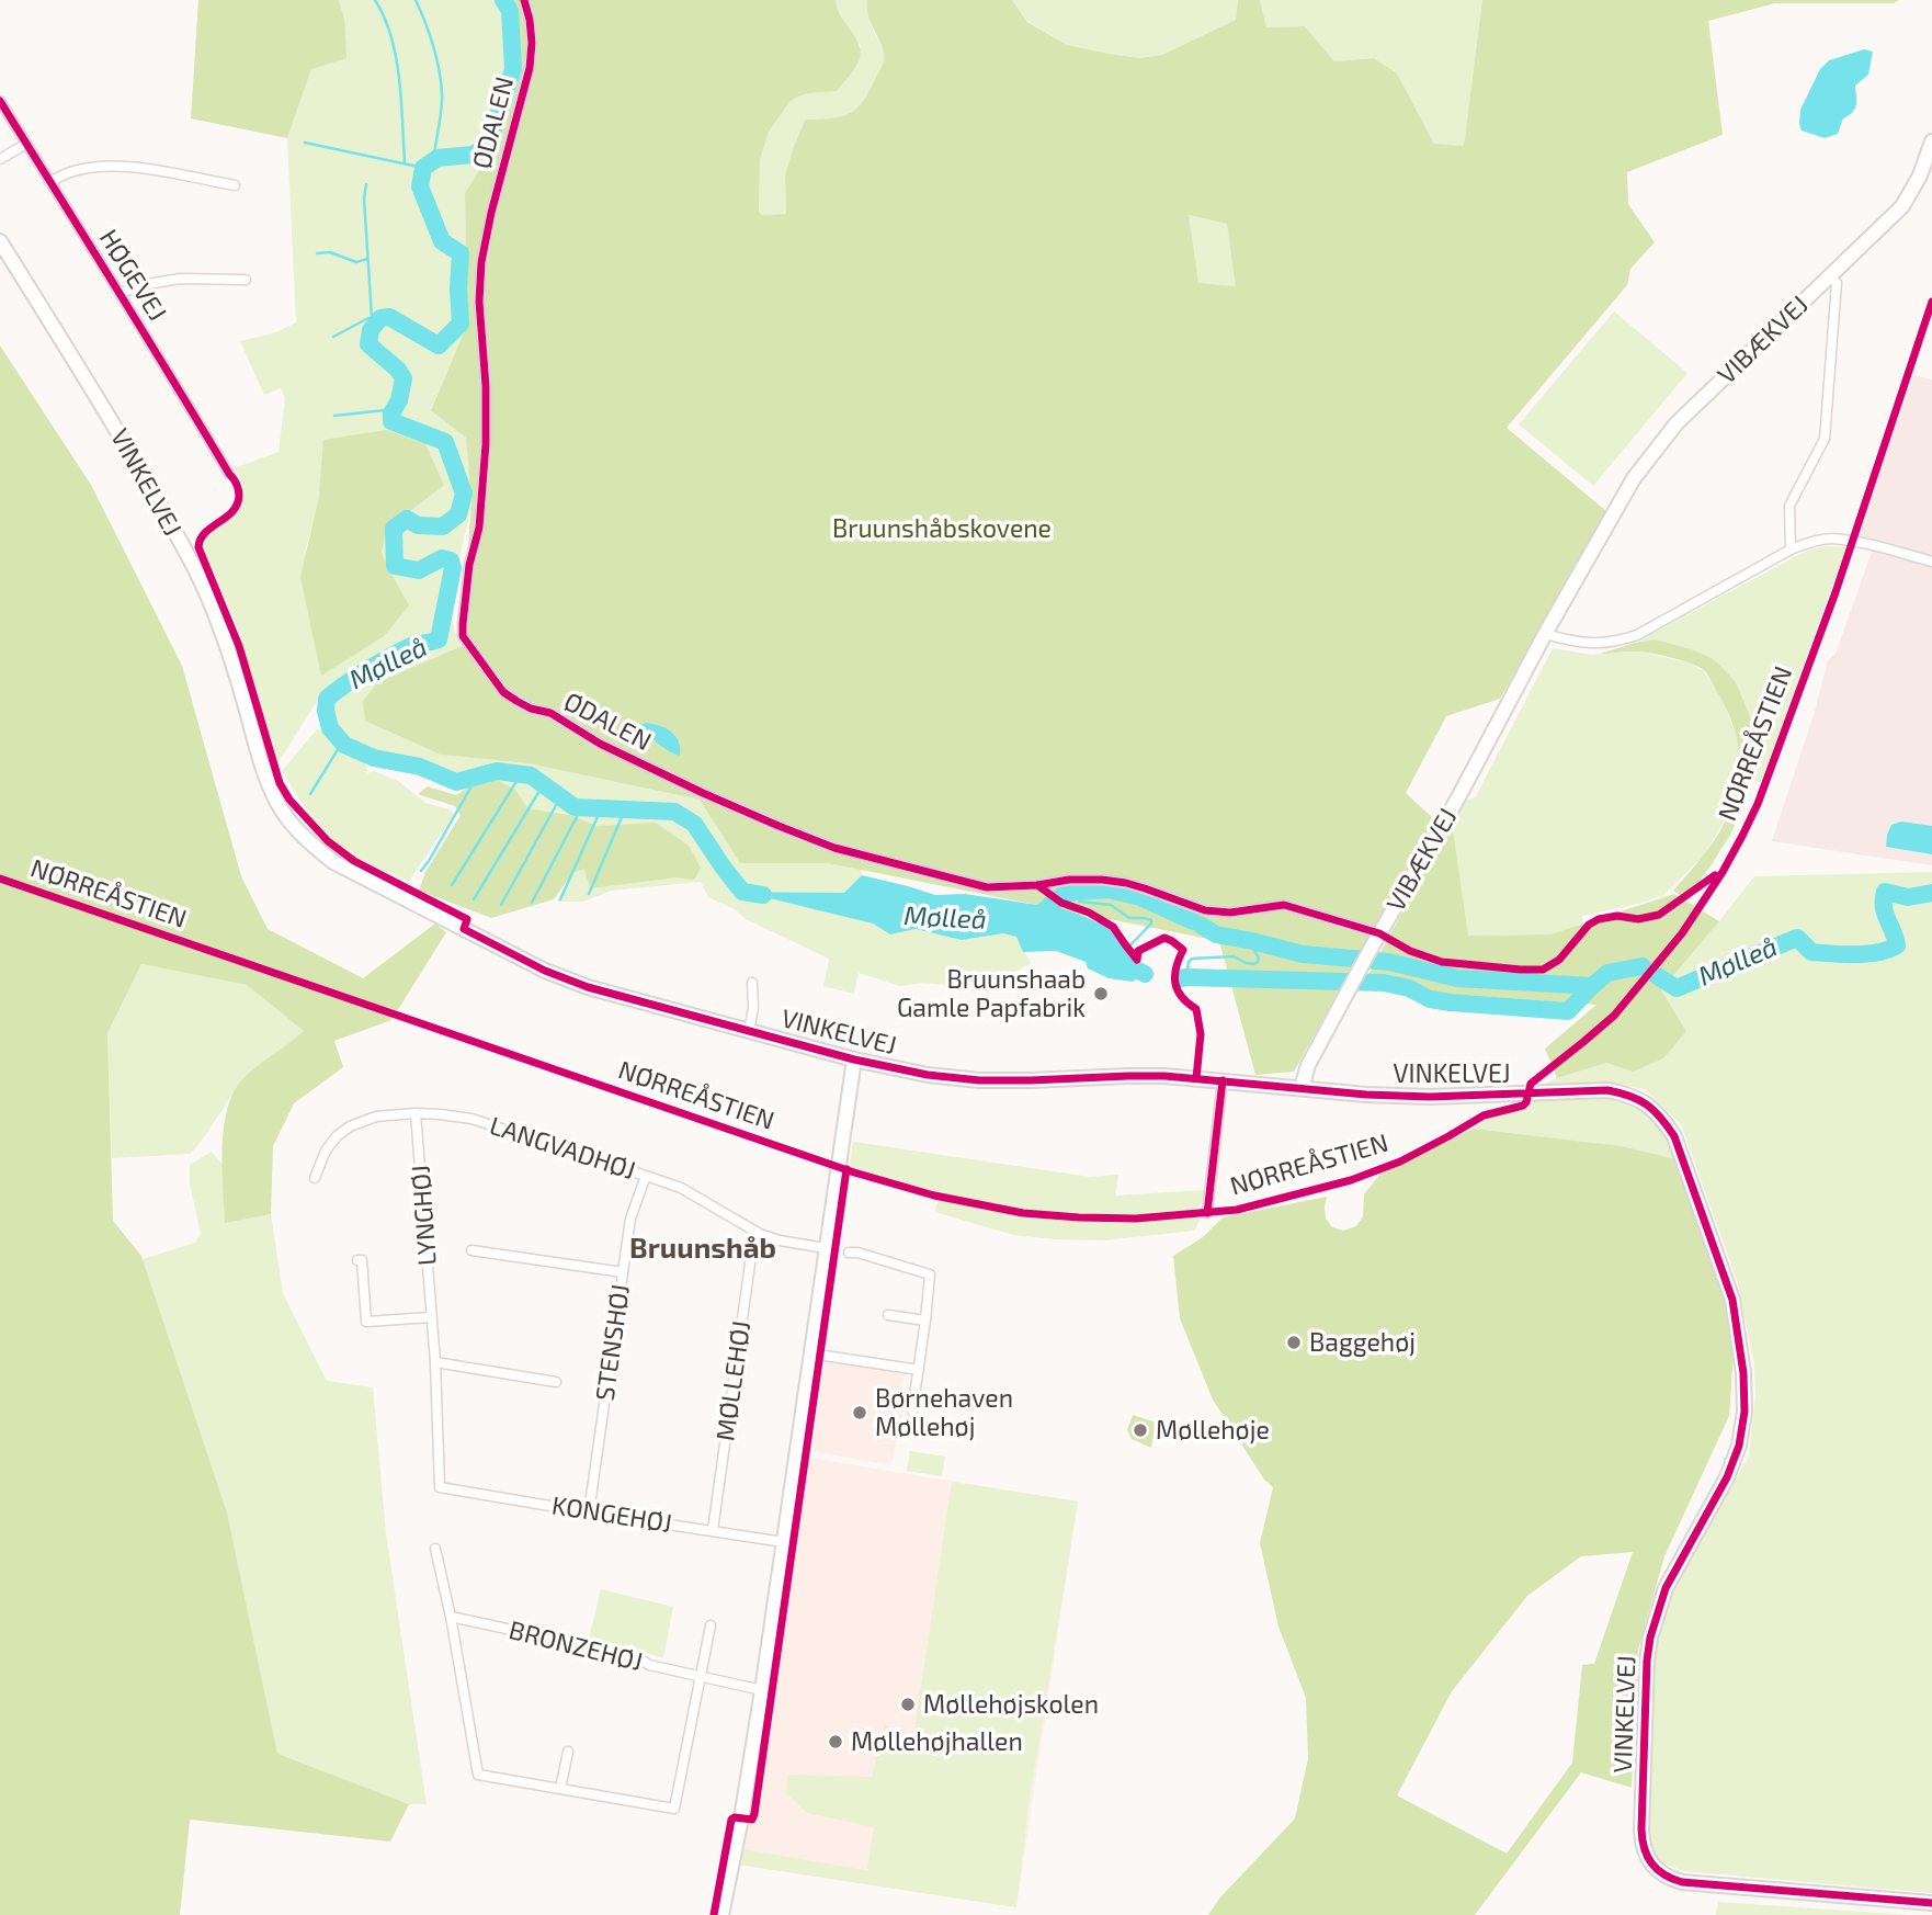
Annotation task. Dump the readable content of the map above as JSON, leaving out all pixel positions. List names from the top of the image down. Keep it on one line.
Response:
{"streets":{"street":["ØDALEN","HØGEVEJ","VIBÆKVEJ","VINKELVEJ","LANGVADHØJ","LYNGHØJ","STENSHØJ","MØLLEHØJ","KONGEHØJ","BRONZEHØJ"],"cycle path":["NØRREÅSTIEN"]},"crossings":[["ØDALEN","VIBÆKVEJ"],["VIBÆKVEJ","VINKELVEJ"],["LANGVADHØJ","LYNGHØJ"],["LANGVADHØJ","STENSHØJ"],["LANGVADHØJ","MØLLEHØJ"],["LYNGHØJ","KONGEHØJ"],["STENSHØJ","KONGEHØJ"],["MØLLEHØJ","KONGEHØJ"]],"districts":["Bruunshåb"],"water":["Mølleå"],"parks":["Bruunshåbskovene"],"places":["Bruunshaab Gamle Papfabrik","Baggehøj","Børnehaven Møllehøj","Møllehøje","Møllehøjskolen","Møllehøjhallen"]}
